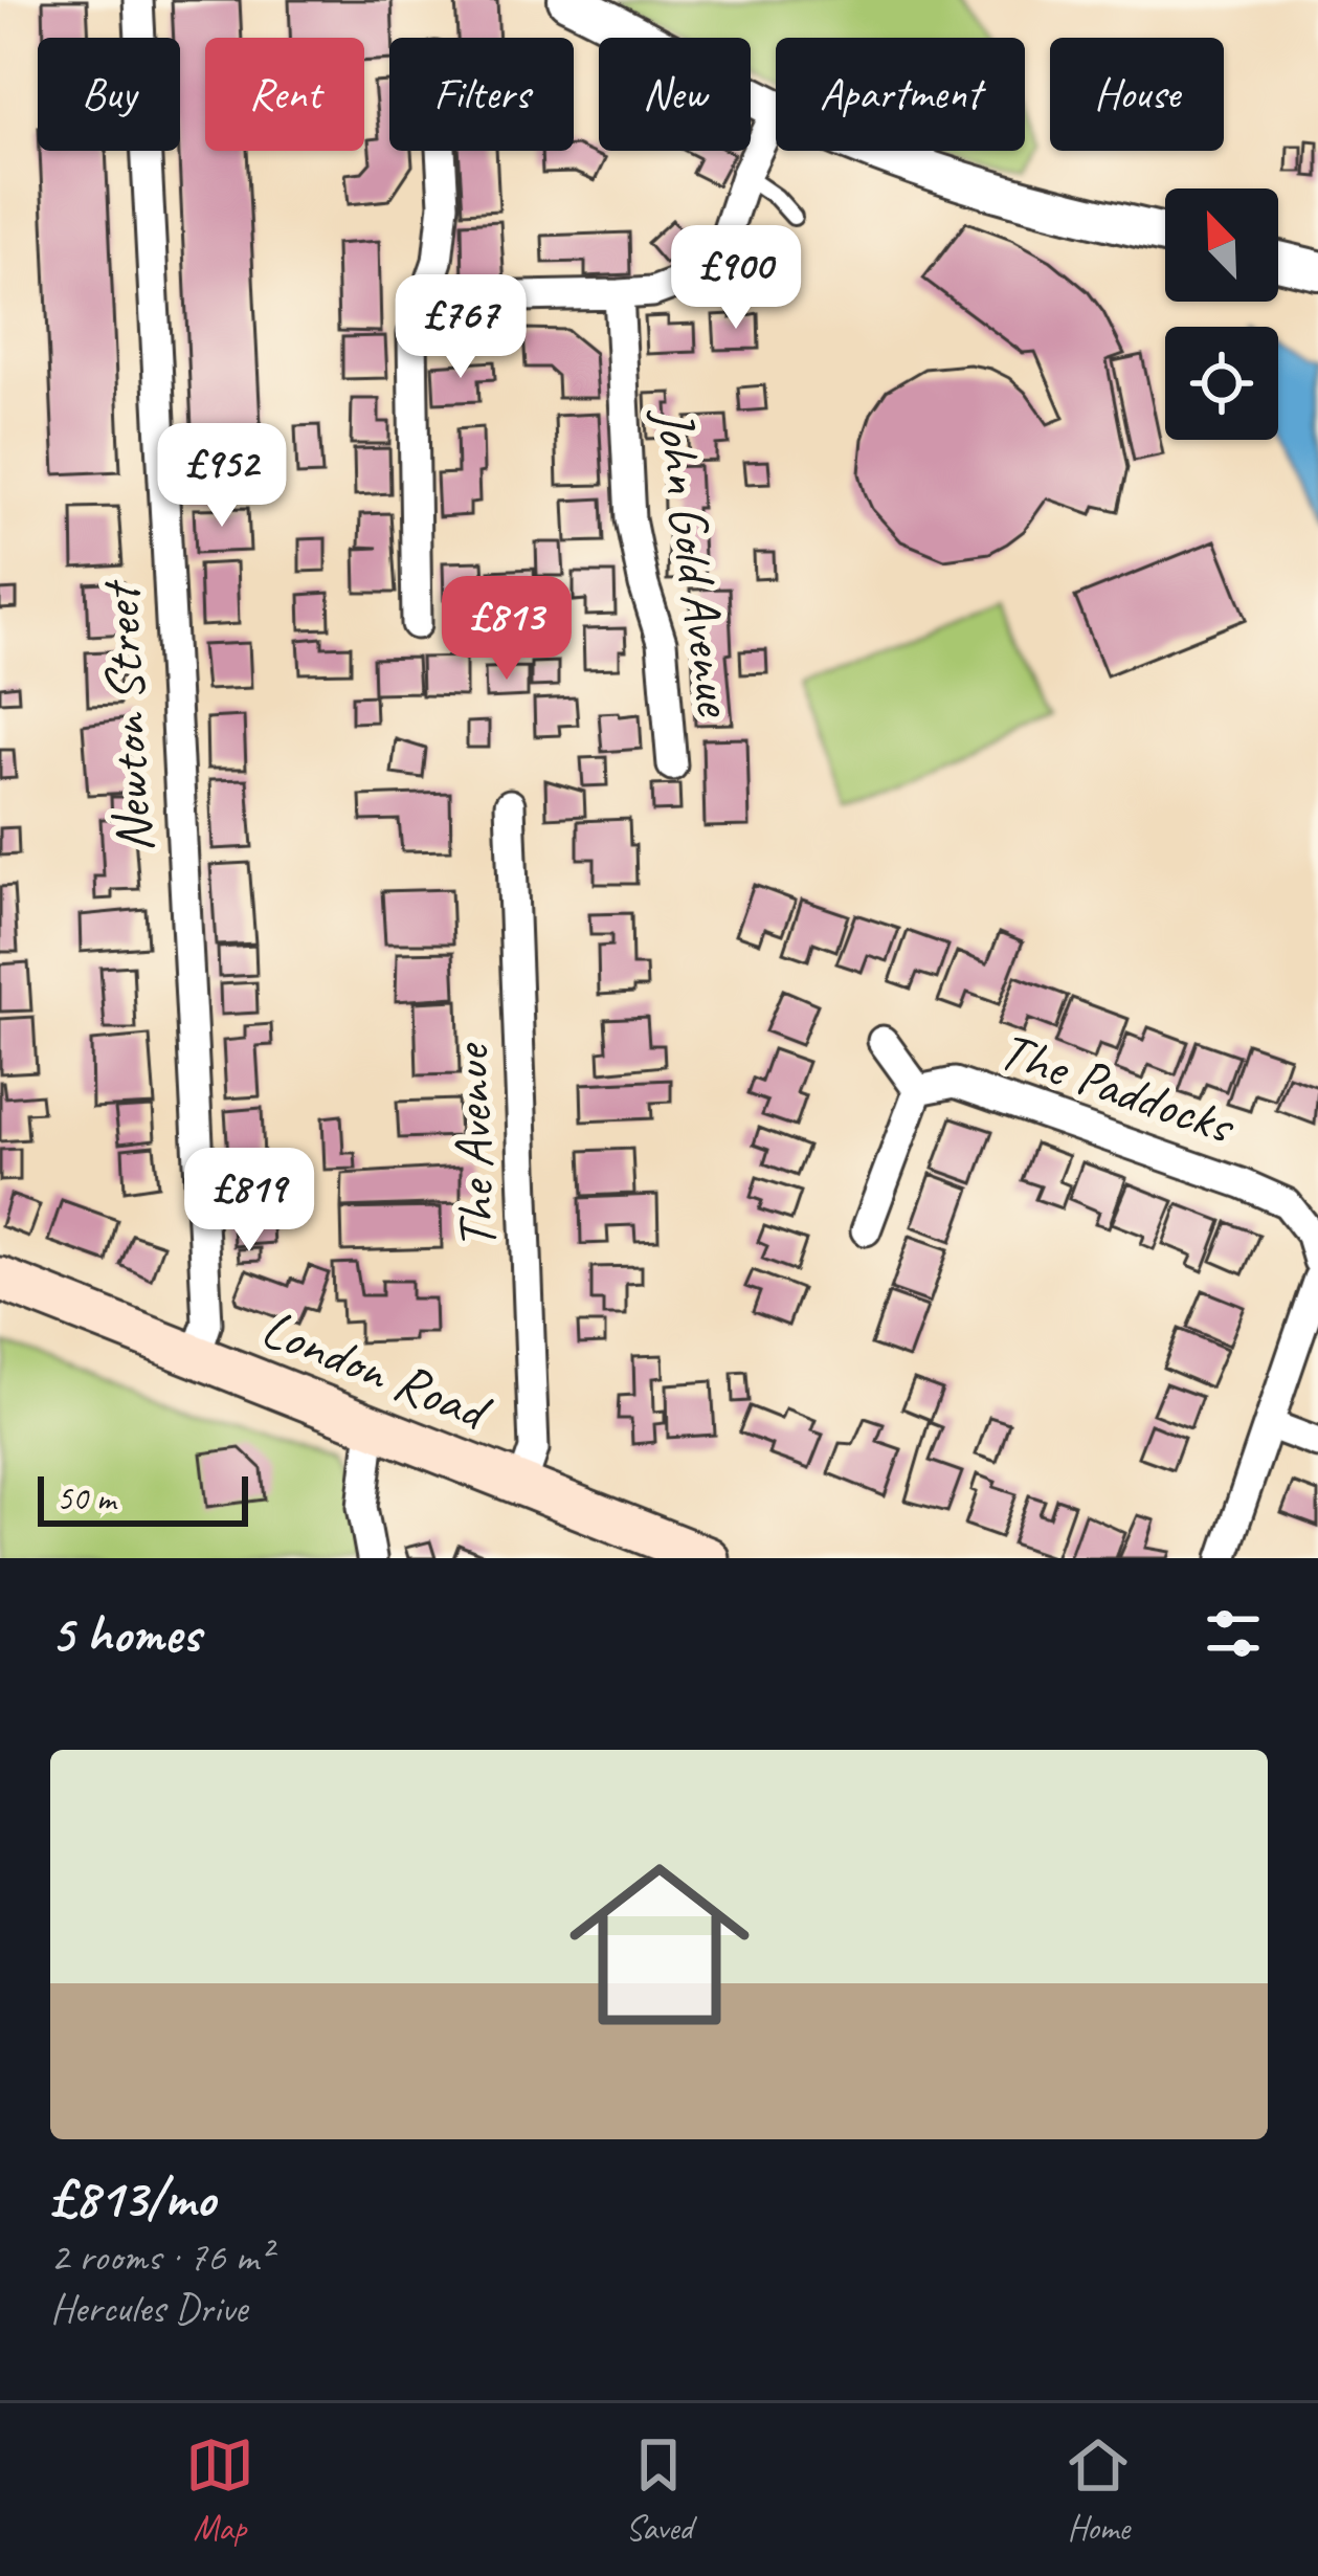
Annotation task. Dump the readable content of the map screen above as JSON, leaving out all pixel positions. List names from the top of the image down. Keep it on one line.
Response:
{"streets":{"main road":["London Road"],"street":["John Gold Avenue","Newton Street","The Paddocks","The Avenue"]},"crossings":[["Newton Street","London Road"],["The Avenue","London Road"]],"scale_bar":"50 m","north":"top left","page":{"chip":["Buy","Rent","Filters","New","Apartment","House"],"price":["£900","£767","£952","£813","£819"],"scale":"50 m","heading":"5 homes","list":[{"name":"£813/mo","note":"2 rooms · 76 m² · Hercules Drive"}],"tabs":["Map","Saved","Home"]}}
